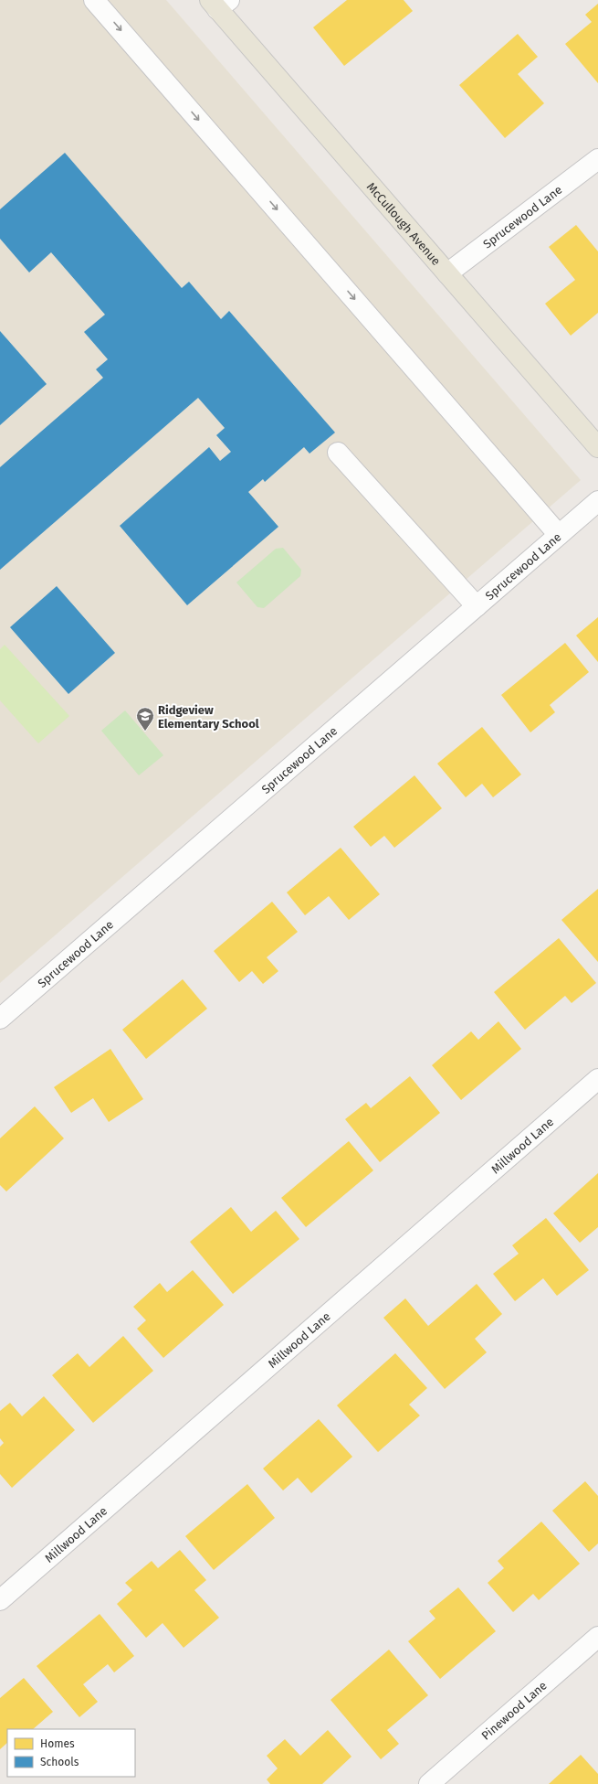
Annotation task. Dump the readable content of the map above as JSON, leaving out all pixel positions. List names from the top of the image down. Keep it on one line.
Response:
{"streets":{"main road":["McCullough Avenue"],"street":["Sprucewood Lane","Millwood Lane","Pinewood Lane"]},"crossings":[["Sprucewood Lane","McCullough Avenue"]],"places":{"school or university":["Ridgeview Elementary School"]},"legend":["Homes","Schools"]}
